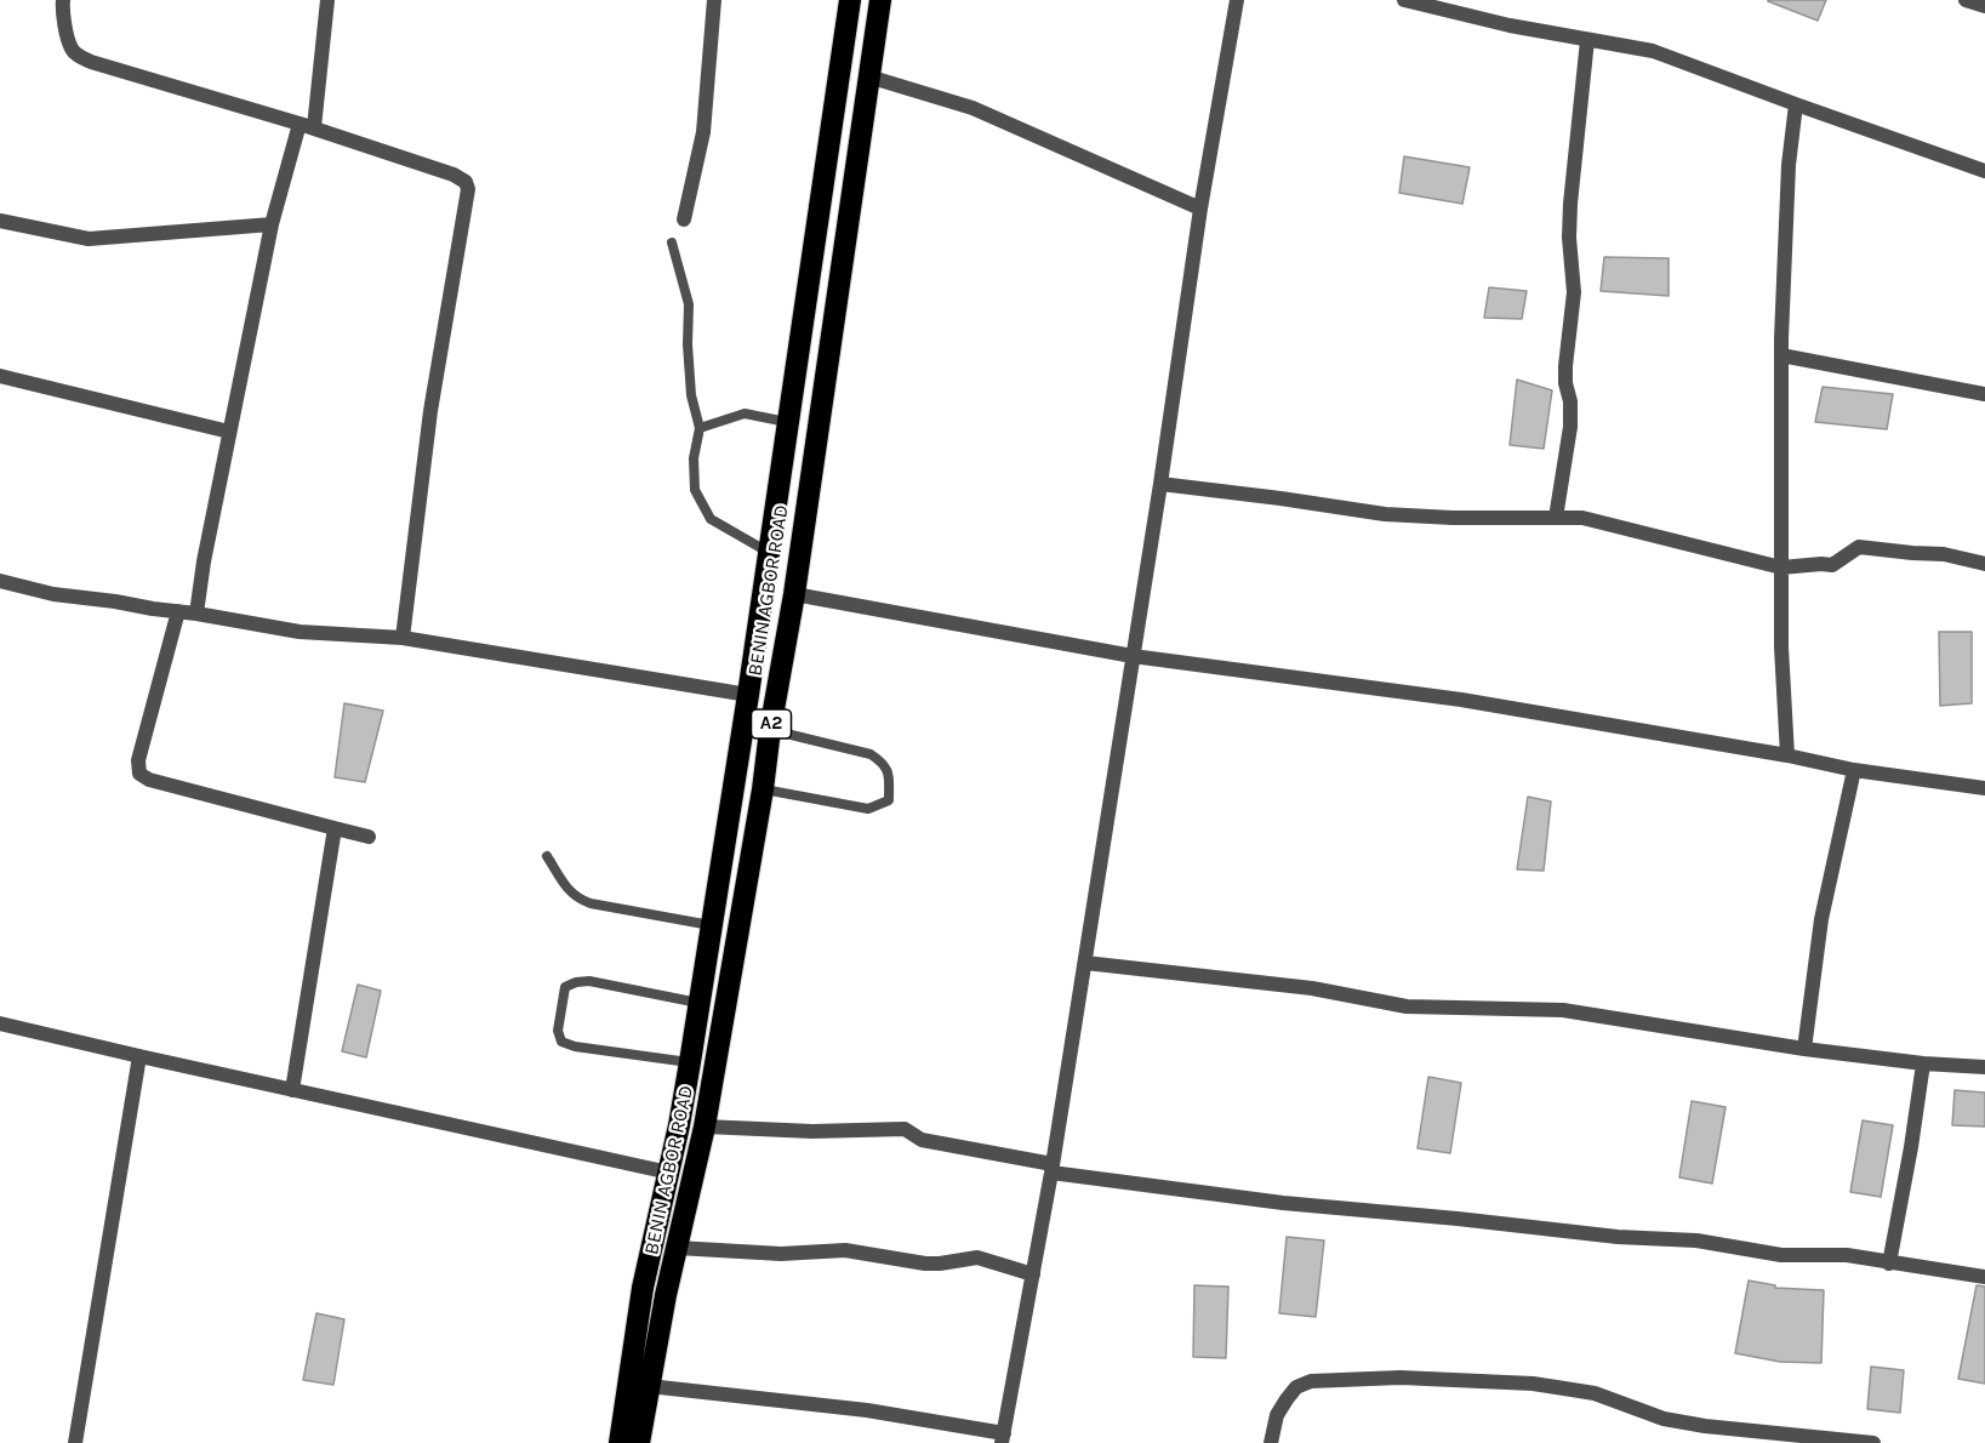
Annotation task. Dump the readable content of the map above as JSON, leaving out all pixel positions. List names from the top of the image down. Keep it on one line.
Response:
{"streets":{"highway":["BENIN AGBOR ROAD","A2"]}}
